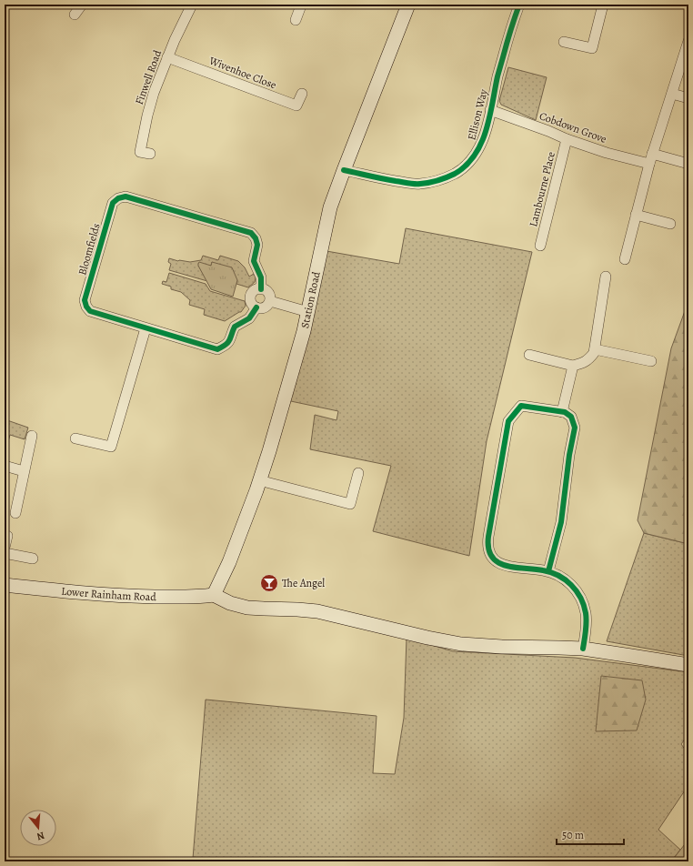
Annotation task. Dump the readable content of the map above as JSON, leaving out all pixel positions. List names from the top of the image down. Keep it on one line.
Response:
{"streets":{"main road":["Station Road","Lower Rainham Road"],"street":["Wivenhoe Close","Finwell Road","Ellison Way","Cobdown Grove","Lambourne Place","Bloomfields"]},"crossings":[["Wivenhoe Close","Finwell Road"],["Ellison Way","Cobdown Grove"],["Ellison Way","Station Road"],["Cobdown Grove","Lambourne Place"],["Station Road","Lower Rainham Road"]],"places":{"bar":["The Angel"]},"scale_bar":"50 m","north":"bottom"}
